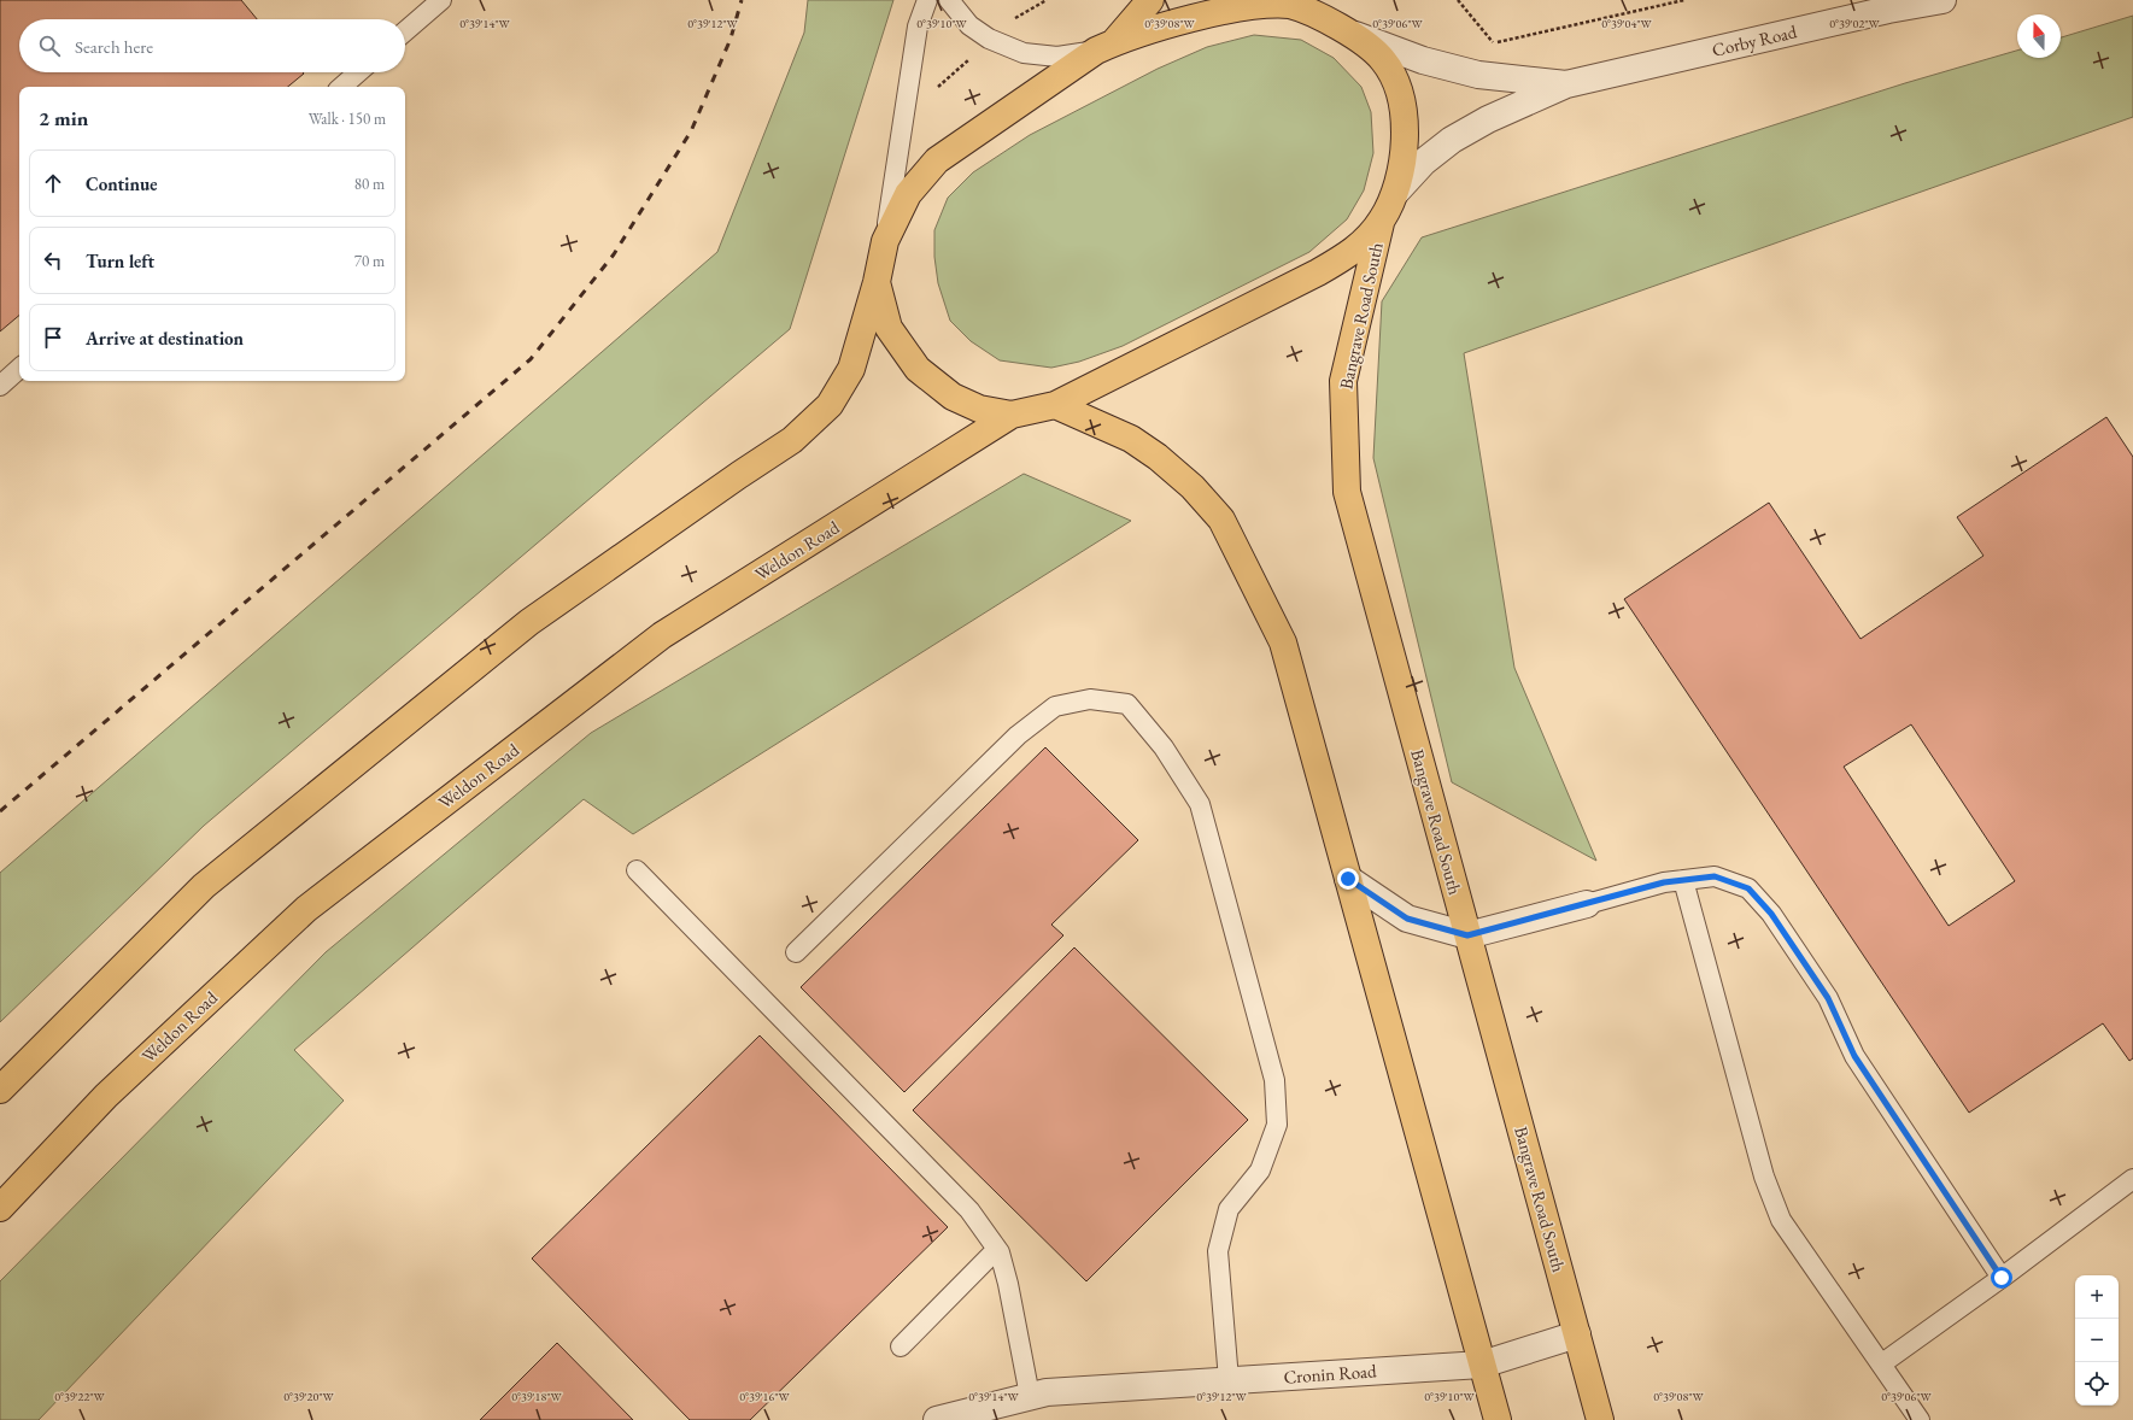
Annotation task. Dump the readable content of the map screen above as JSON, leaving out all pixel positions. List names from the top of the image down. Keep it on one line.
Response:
{"streets":{"highway":["Bangrave Road South","Weldon Road"],"street":["Corby Road","Cronin Road"]},"crossings":[["Bangrave Road South","Cronin Road"]],"north":"top","page":{"search":"Search here","heading":["2 min","Walk · 150 m"],"list":[["Continue","80 m"],["Turn left","70 m"],"Arrive at destination"],"map_buttons":["+","−"]},"coordinates":["0°39'14\"W","0°39'12\"W","0°39'10\"W","0°39'08\"W","0°39'06\"W","0°39'04\"W","0°39'02\"W","0°39'22\"W","0°39'20\"W","0°39'18\"W","0°39'16\"W"]}
